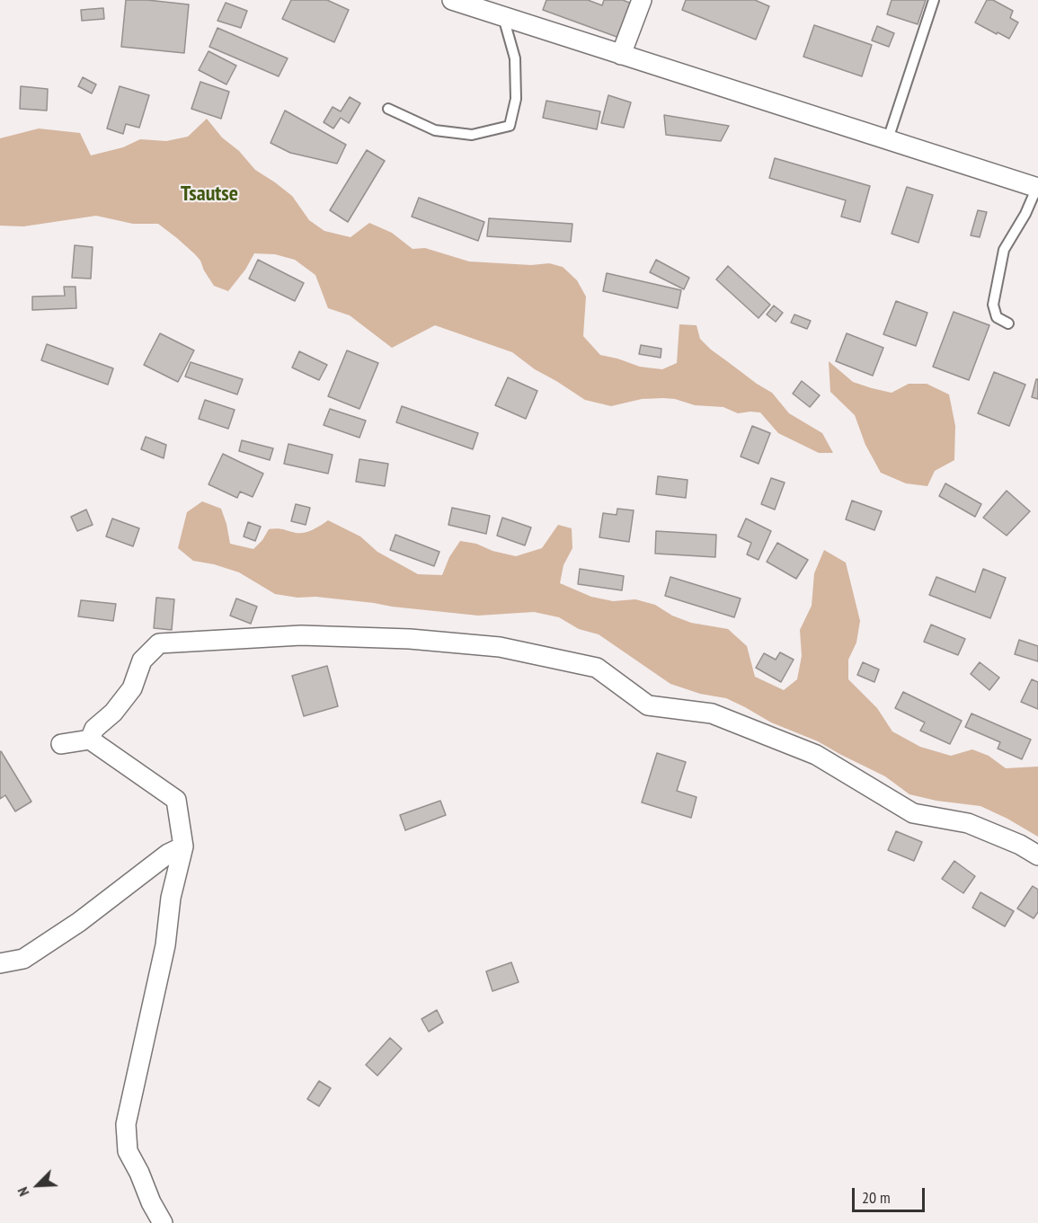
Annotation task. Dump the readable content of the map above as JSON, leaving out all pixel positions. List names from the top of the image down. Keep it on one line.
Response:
{"districts":["Tsautse"],"scale_bar":"20 m","north":"bottom left"}
